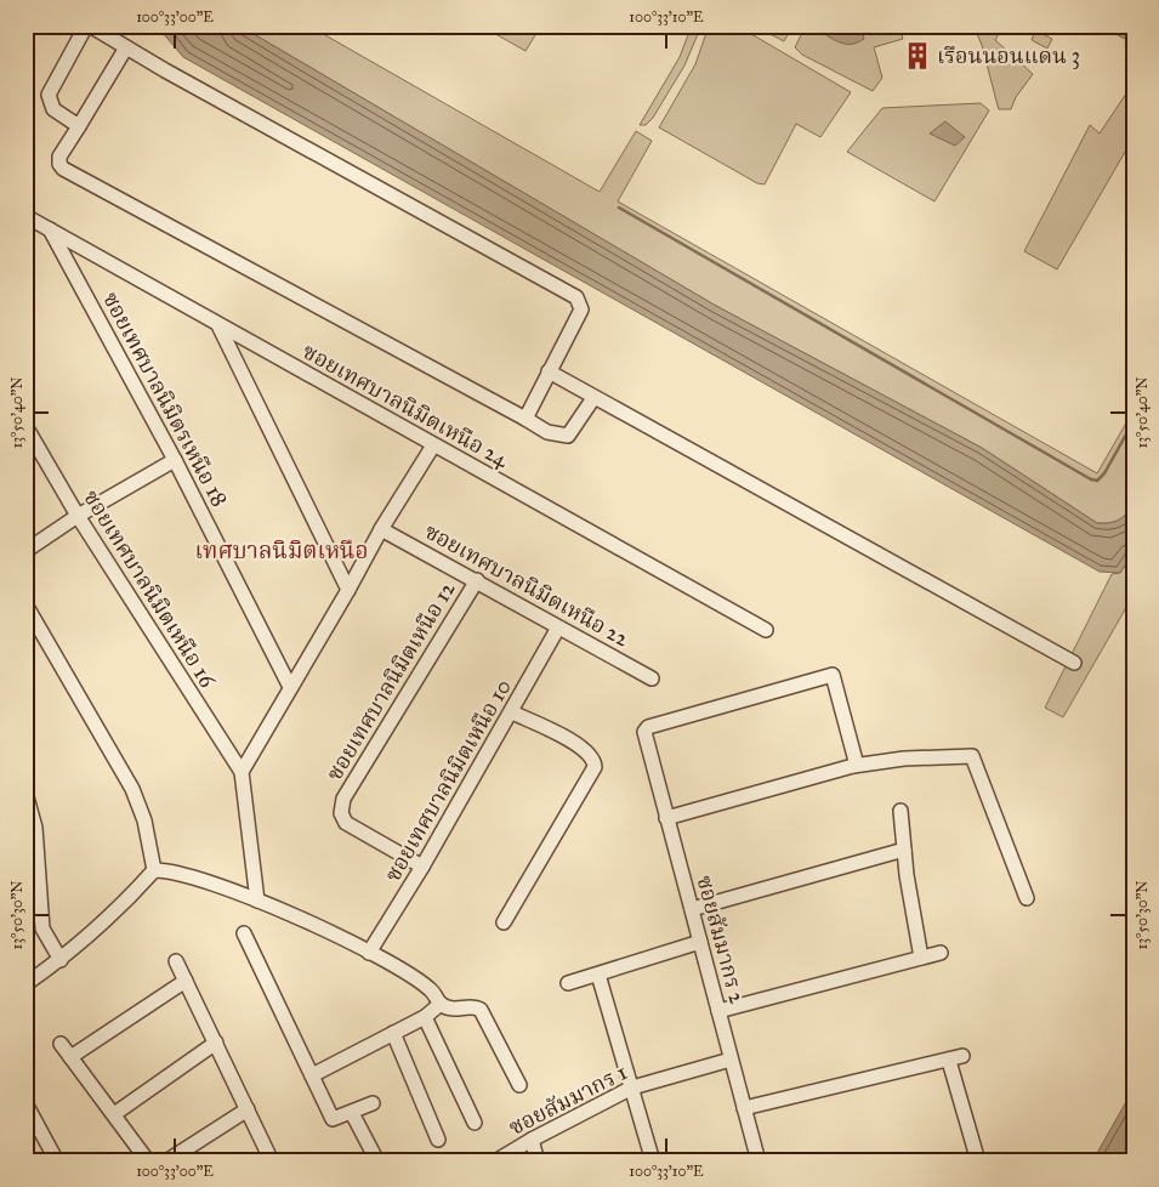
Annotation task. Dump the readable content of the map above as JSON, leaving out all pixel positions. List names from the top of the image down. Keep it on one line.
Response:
{"streets":{"street":["ซอยเทศบาลนิมิตรเหนือ 18","ซอยเทศบาลนิมิตเหนือ 24","ซอยเทศบาลนิมิตเหนือ 22","ซอยเทศบาลนิมิตเหนือ 16","ซอยเทศบาลนิมิตเหนือ 12","ซอยเทศบาลนิมิตเหนือ 10","ซอยสัมมากร 2","ซอยสัมมากร 1"]},"crossings":[["ซอยเทศบาลนิมิตรเหนือ 18","ซอยเทศบาลนิมิตเหนือ 24"],["ซอยเทศบาลนิมิตเหนือ 22","ซอยเทศบาลนิมิตเหนือ 12"],["ซอยเทศบาลนิมิตเหนือ 22","ซอยเทศบาลนิมิตเหนือ 10"],["ซอยเทศบาลนิมิตเหนือ 12","ซอยเทศบาลนิมิตเหนือ 10"],["ซอยสัมมากร 2","ซอยสัมมากร 1"]],"districts":["เทศบาลนิมิตเหนือ"],"places":{"building":["เรือนนอนแดน 3"]},"coordinates":["100°33'00\"E","100°33'10\"E","13°50'40\"N","13°50'30\"N"]}
